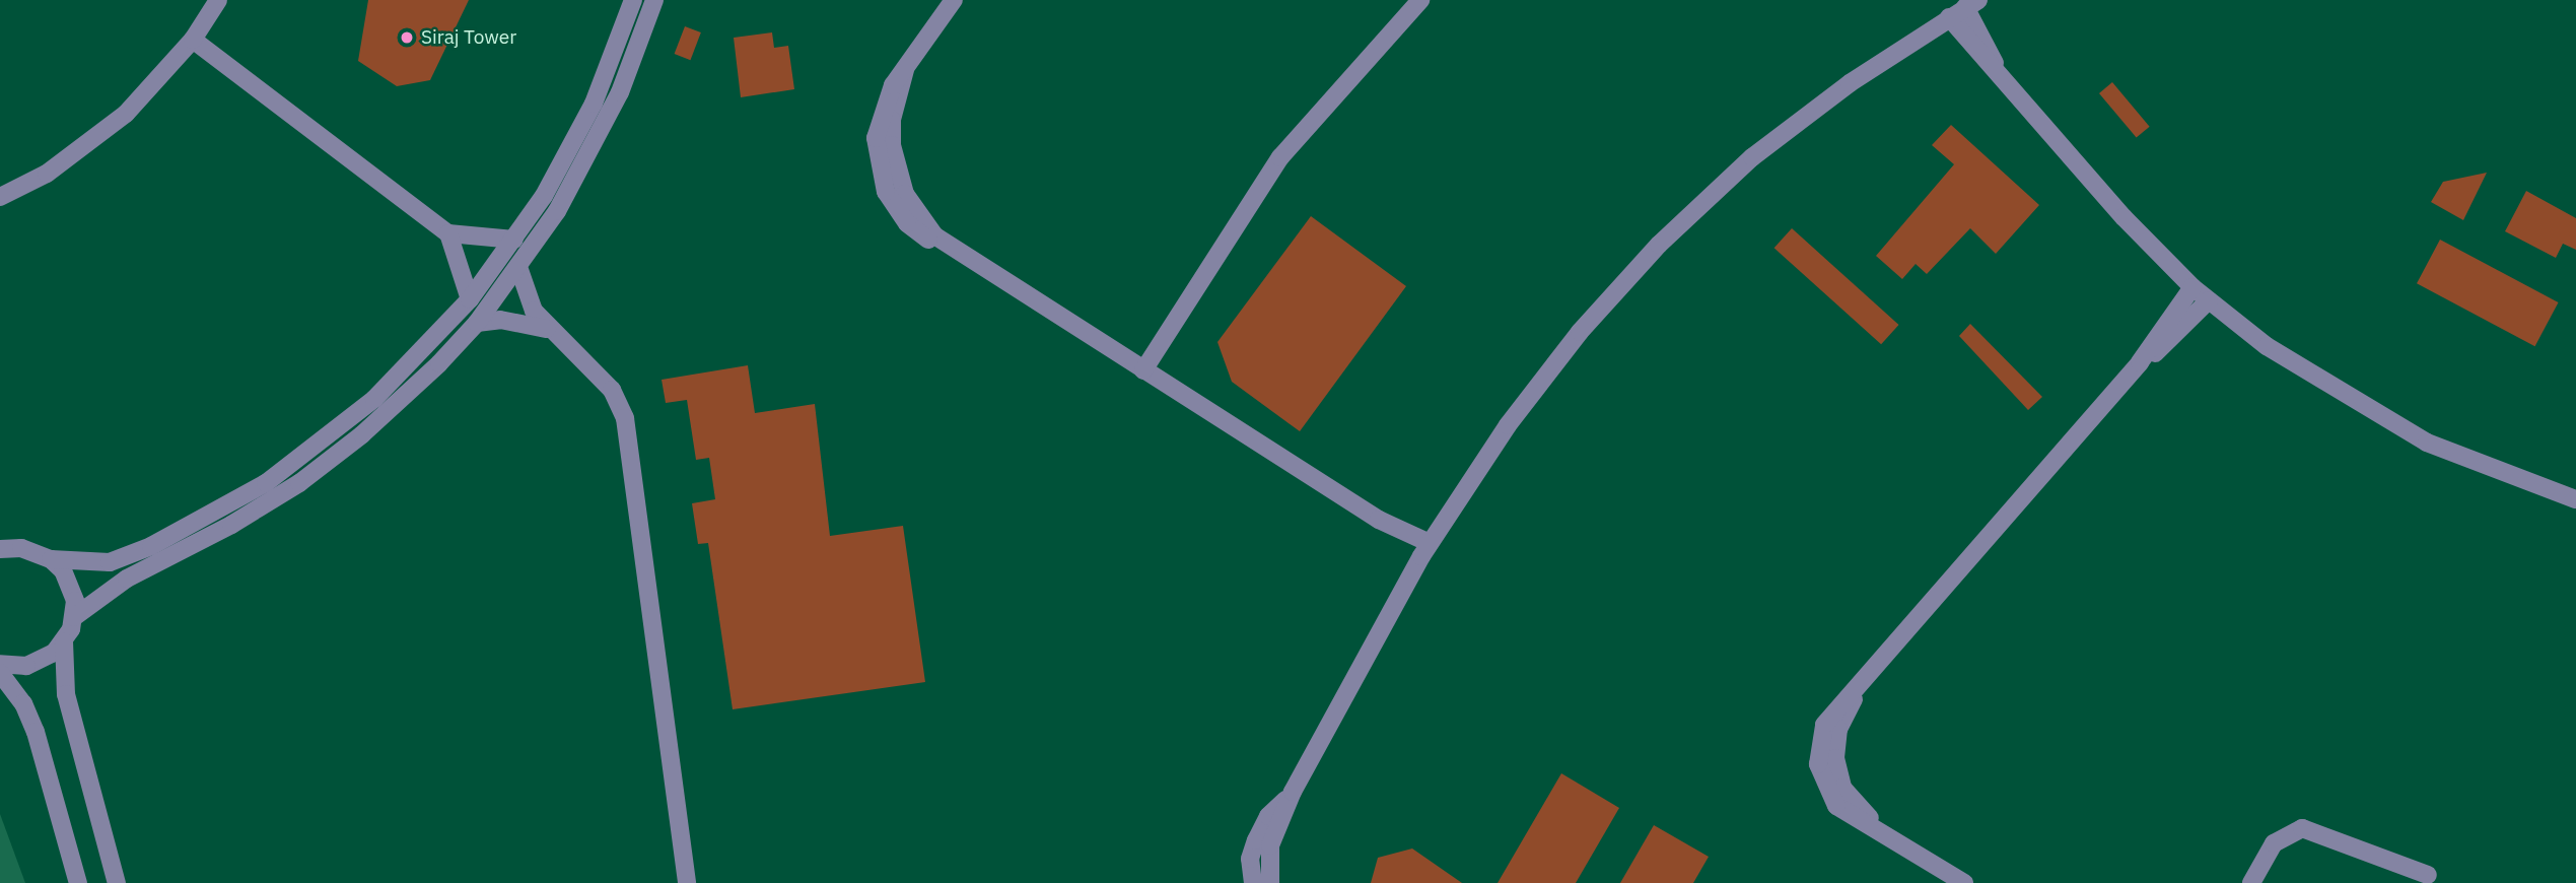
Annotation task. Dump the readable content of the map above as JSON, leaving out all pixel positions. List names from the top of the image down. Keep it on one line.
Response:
{"places":["Siraj Tower"]}
